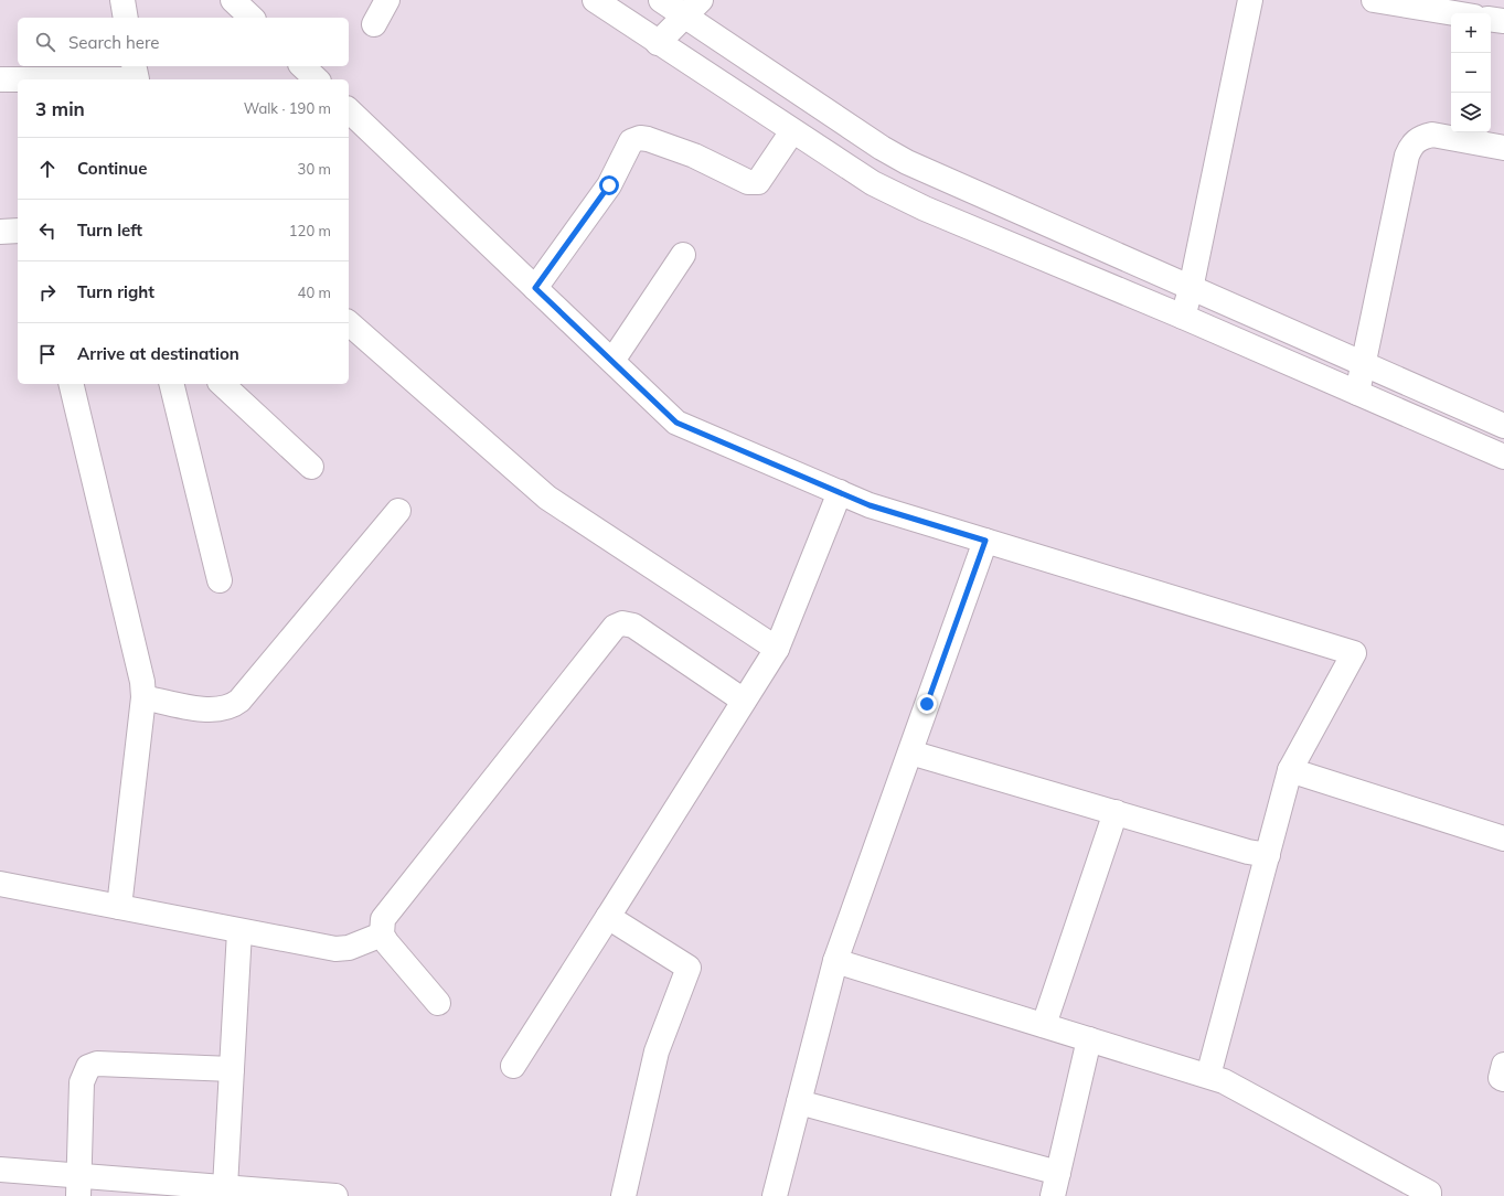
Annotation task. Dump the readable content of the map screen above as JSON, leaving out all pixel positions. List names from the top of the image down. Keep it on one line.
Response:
{"page":{"map_buttons":["+","−"],"search":"Search here","heading":["3 min","Walk · 190 m"],"list":[["Continue","30 m"],["Turn left","120 m"],["Turn right","40 m"],"Arrive at destination"]}}
